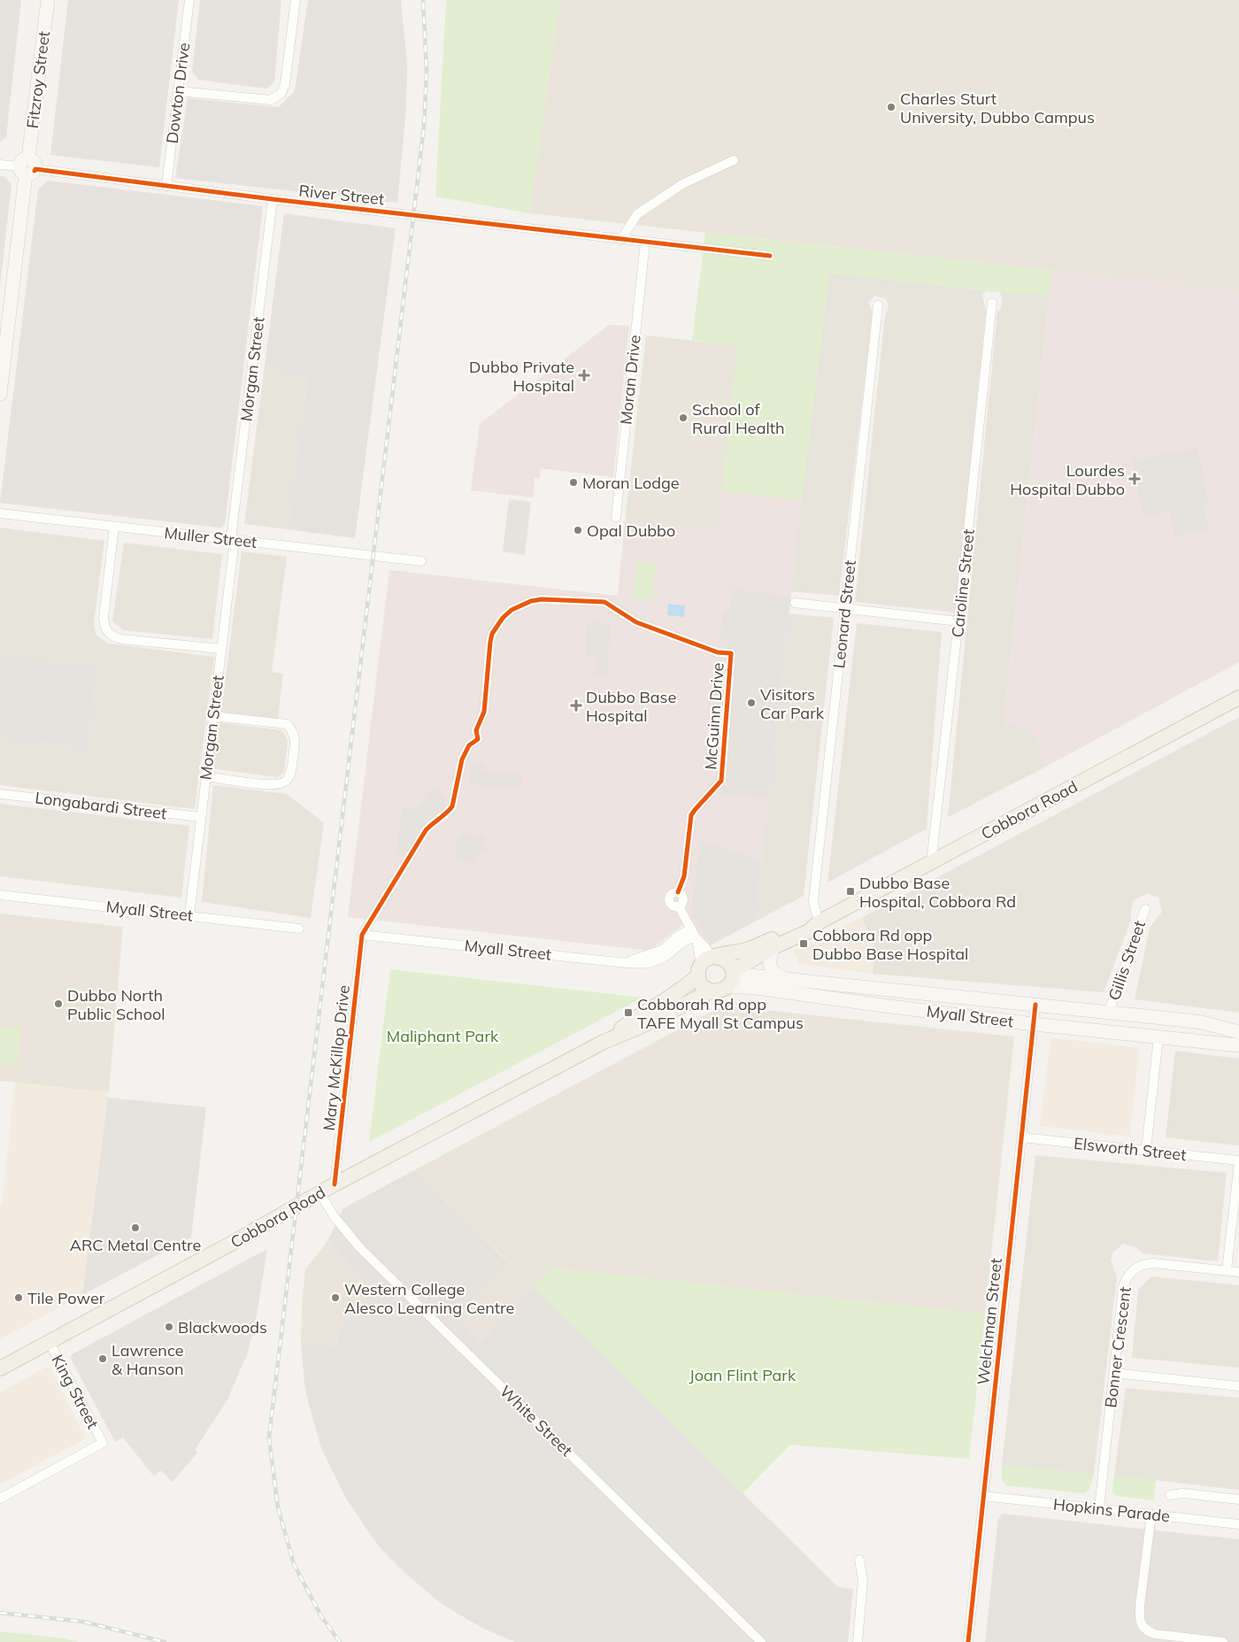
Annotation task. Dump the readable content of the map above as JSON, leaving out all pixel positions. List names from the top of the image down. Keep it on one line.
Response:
{"streets":{"main road":["Cobbora Road"],"street":["Fitzroy Street","Dowton Drive","River Street","Morgan Street","Moran Drive","Muller Street","Caroline Street","Leonard Street","McGuinn Drive","Longabardi Street","Myall Street","Gillis Street","Mary McKillop Drive","Elsworth Street","Welchman Street","Bonner Crescent","King Street","White Street","Hopkins Parade"]},"crossings":[["Fitzroy Street","River Street"],["Dowton Drive","River Street"],["River Street","Morgan Street"],["River Street","Moran Drive"],["Morgan Street","Muller Street"],["Morgan Street","Longabardi Street"],["Morgan Street","Myall Street"],["Caroline Street","Cobbora Road"],["Leonard Street","Cobbora Road"],["McGuinn Drive","Myall Street"],["McGuinn Drive","Mary McKillop Drive"],["Cobbora Road","Myall Street"],["Cobbora Road","Mary McKillop Drive"],["Cobbora Road","King Street"],["Cobbora Road","White Street"],["Myall Street","Gillis Street"],["Myall Street","Mary McKillop Drive"],["Myall Street","Welchman Street"],["Elsworth Street","Welchman Street"],["Welchman Street","Hopkins Parade"],["Bonner Crescent","Hopkins Parade"]],"parks":["Maliphant Park","Joan Flint Park"],"places":{"other":["Charles Sturt University, Dubbo Campus","School of Rural Health","Moran Lodge","Opal Dubbo","Visitors Car Park","Dubbo North Public School","ARC Metal Centre","Tile Power","Western College Alesco Learning Centre","Blackwoods","Lawrence & Hanson"],"health":["Dubbo Private Hospital","Lourdes Hospital Dubbo","Dubbo Base Hospital"],"transit":["Dubbo Base Hospital, Cobbora Rd","Cobbora Rd opp Dubbo Base Hospital","Cobborah Rd opp TAFE Myall St Campus"]}}
